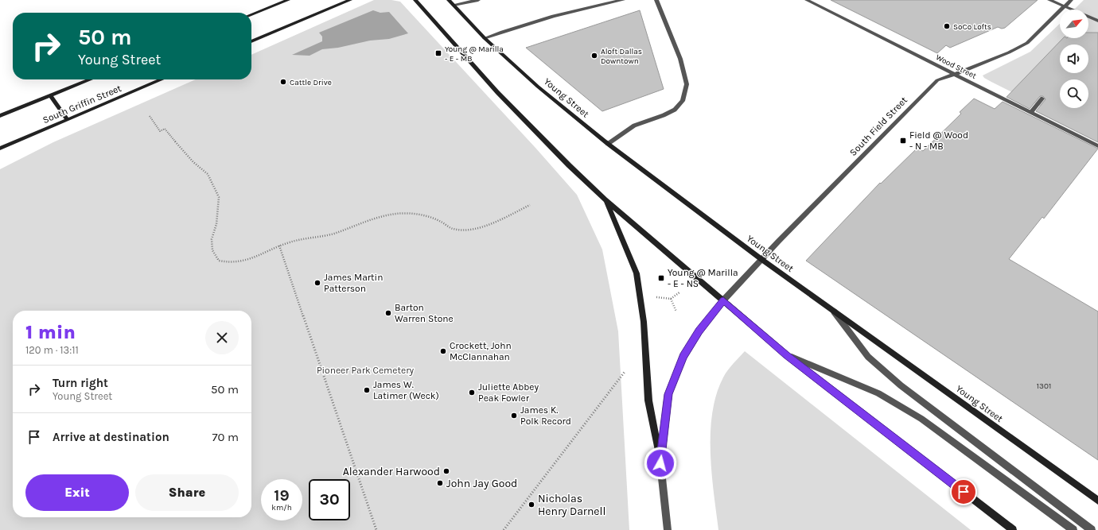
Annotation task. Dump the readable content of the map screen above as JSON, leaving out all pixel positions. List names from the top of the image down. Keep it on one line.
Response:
{"streets":{"main road":["Young Street","South Griffin Street"],"street":["Wood Street","South Field Street"]},"crossings":[["Wood Street","South Field Street"],["Young Street","South Field Street"]],"parks":["Pioneer Park Cemetery"],"places":{"other":["SoCo Lofts","Aloft Dallas Downtown","Cattle Drive","James Martin Patterson","Barton Warren Stone","Crockett, John McClannahan","James W. Latimer (Weck)","Juliette Abbey Peak Fowler","James K. Polk Record","Alexander Harwood","John Jay Good","Nicholas Henry Darnell"],"transit":["Young @ Marilla - E - MB","Field @ Wood - N - MB","Young @ Marilla - E - NS"]},"house_numbers":["1301"],"north":"top right","page":{"turn":["50 m","Young Street"],"heading":["1 min","120 m · 13:11"],"list":[{"name":"Turn right","note":"Young Street","value":"50 m"},{"name":"Arrive at destination","value":"70 m"}],"buttons":["Exit","Share"],"speed":"19 km/h","limit":"30"}}
